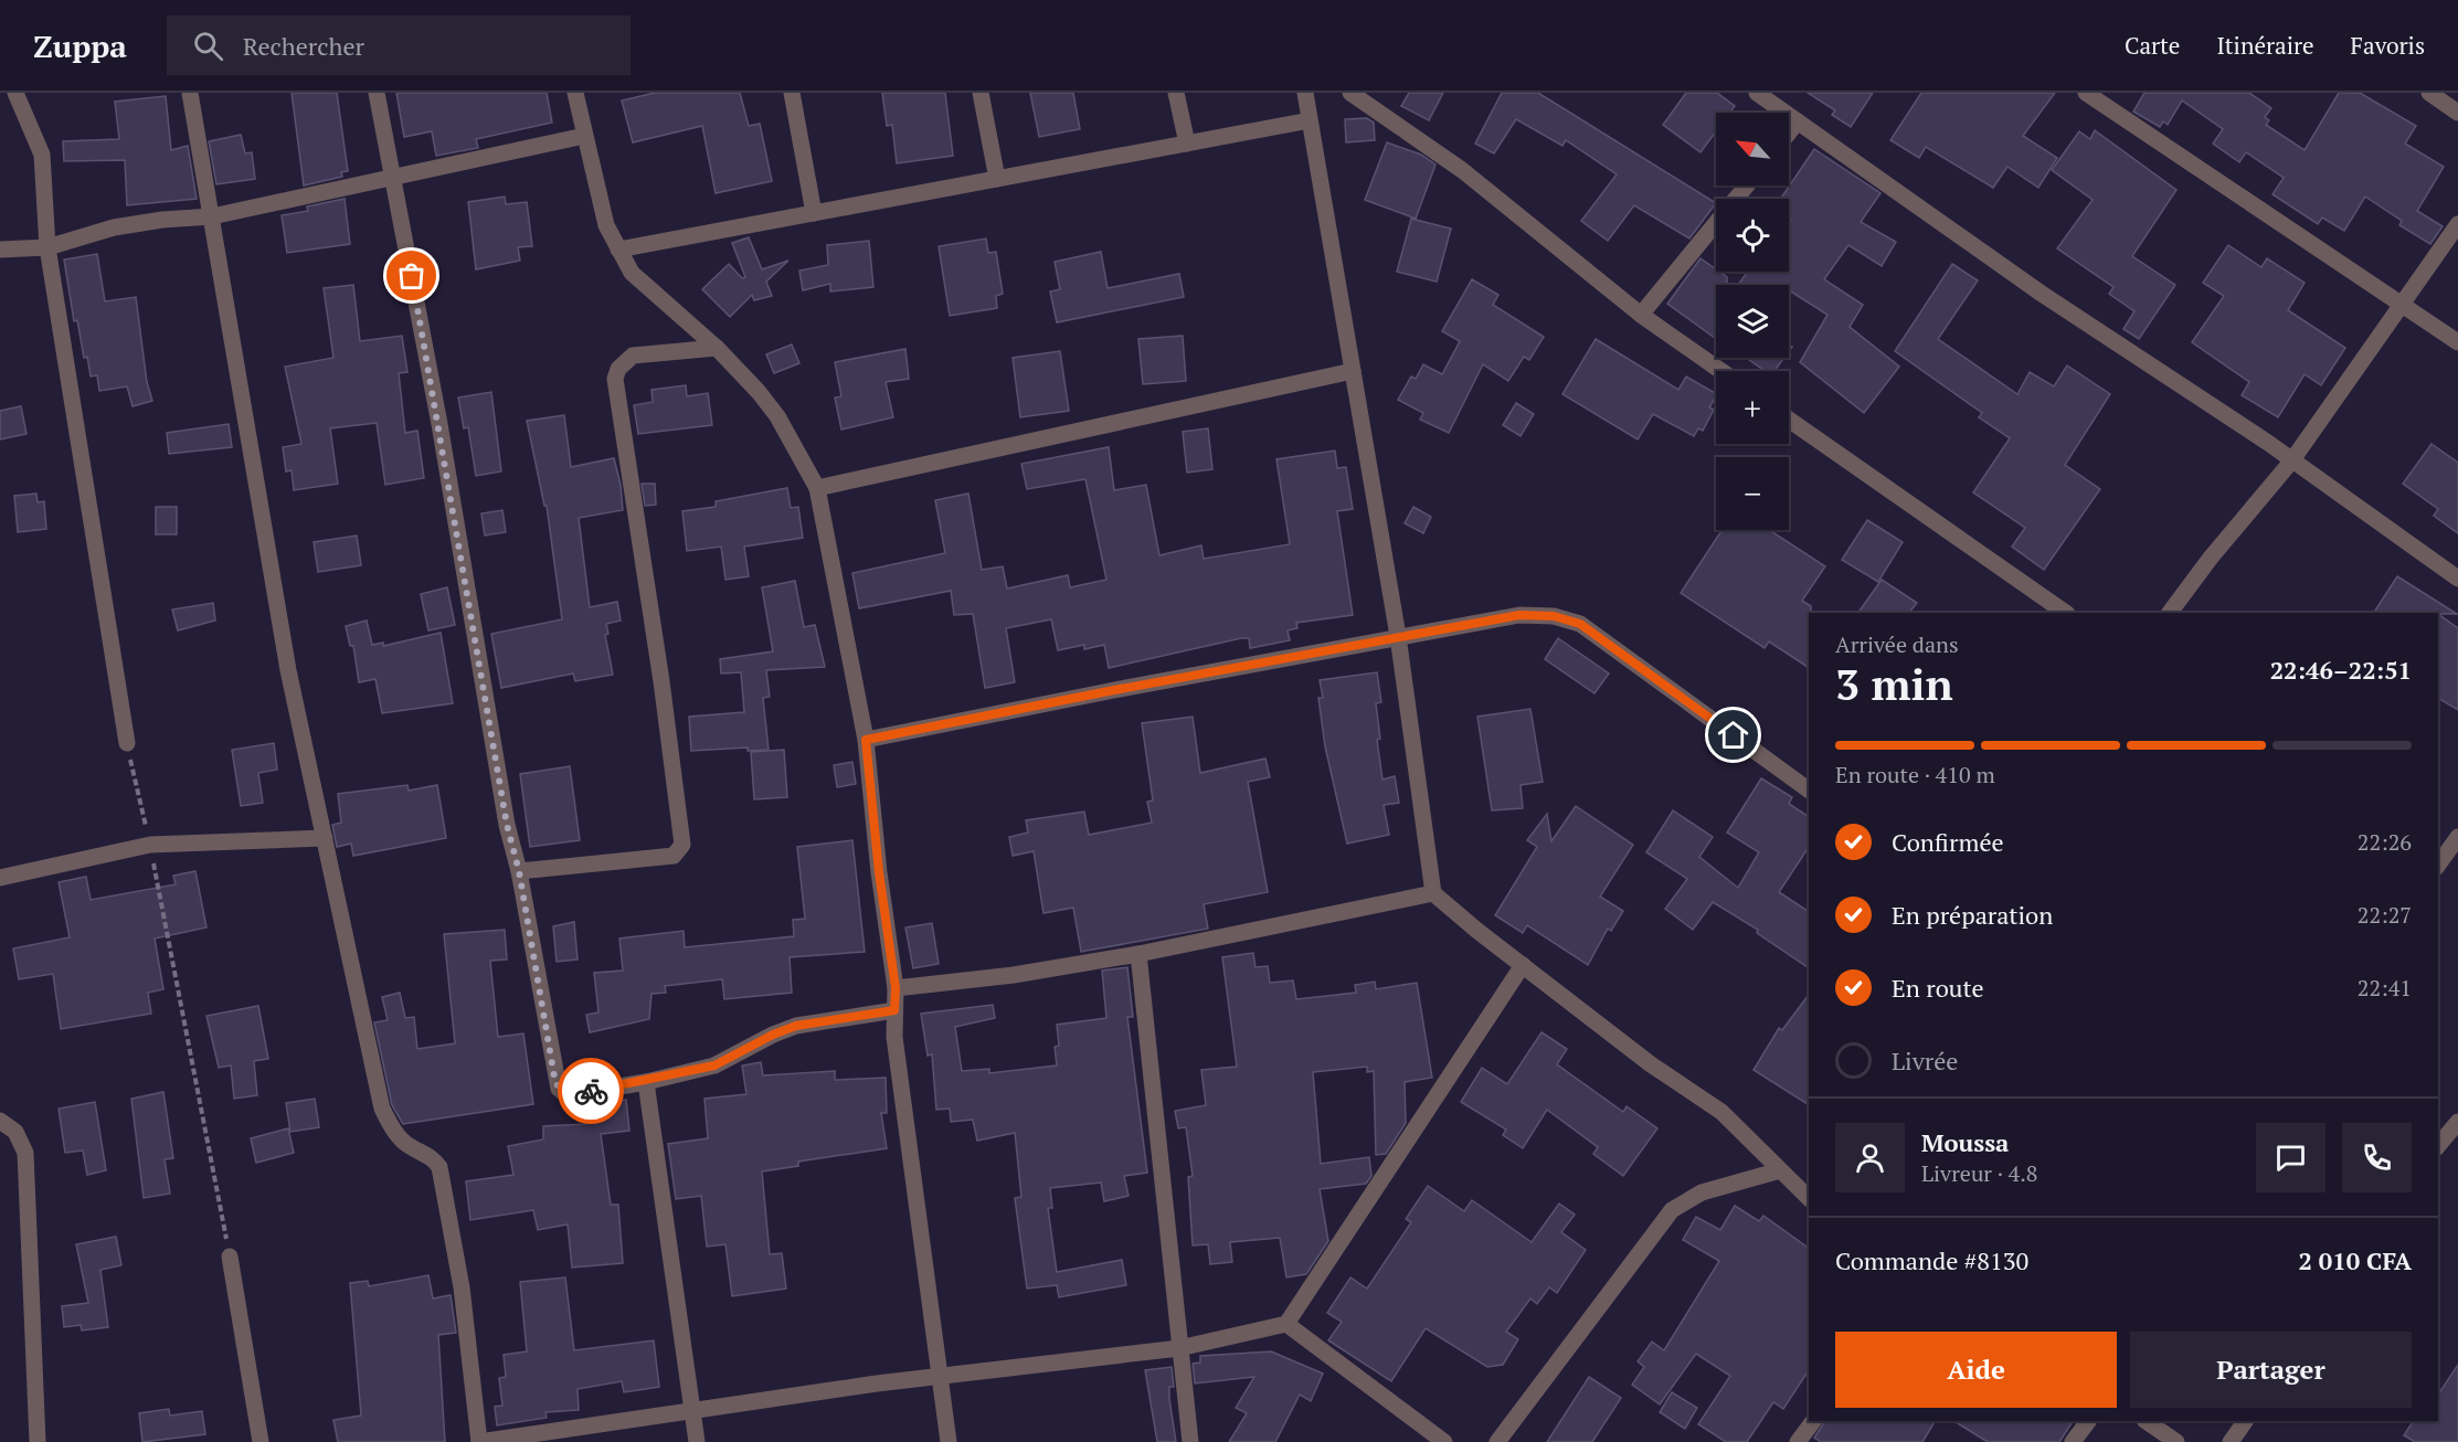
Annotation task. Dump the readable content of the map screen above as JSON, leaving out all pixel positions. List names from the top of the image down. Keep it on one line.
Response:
{"north":"top left","page":{"header":"Zuppa","search":"Rechercher","nav":["Carte","Itinéraire","Favoris"],"map_buttons":["+","−"],"heading":["3 min","Arrivée dans","22:46–22:51"],"panel":["Moussa","Livreur · 4.8","Commande #8130","2 010 CFA"],"bar":"En route · 410 m","list":[["Confirmée","22:26"],["En préparation","22:27"],["En route","22:41"],"Livrée"],"buttons":["Aide","Partager"]}}
